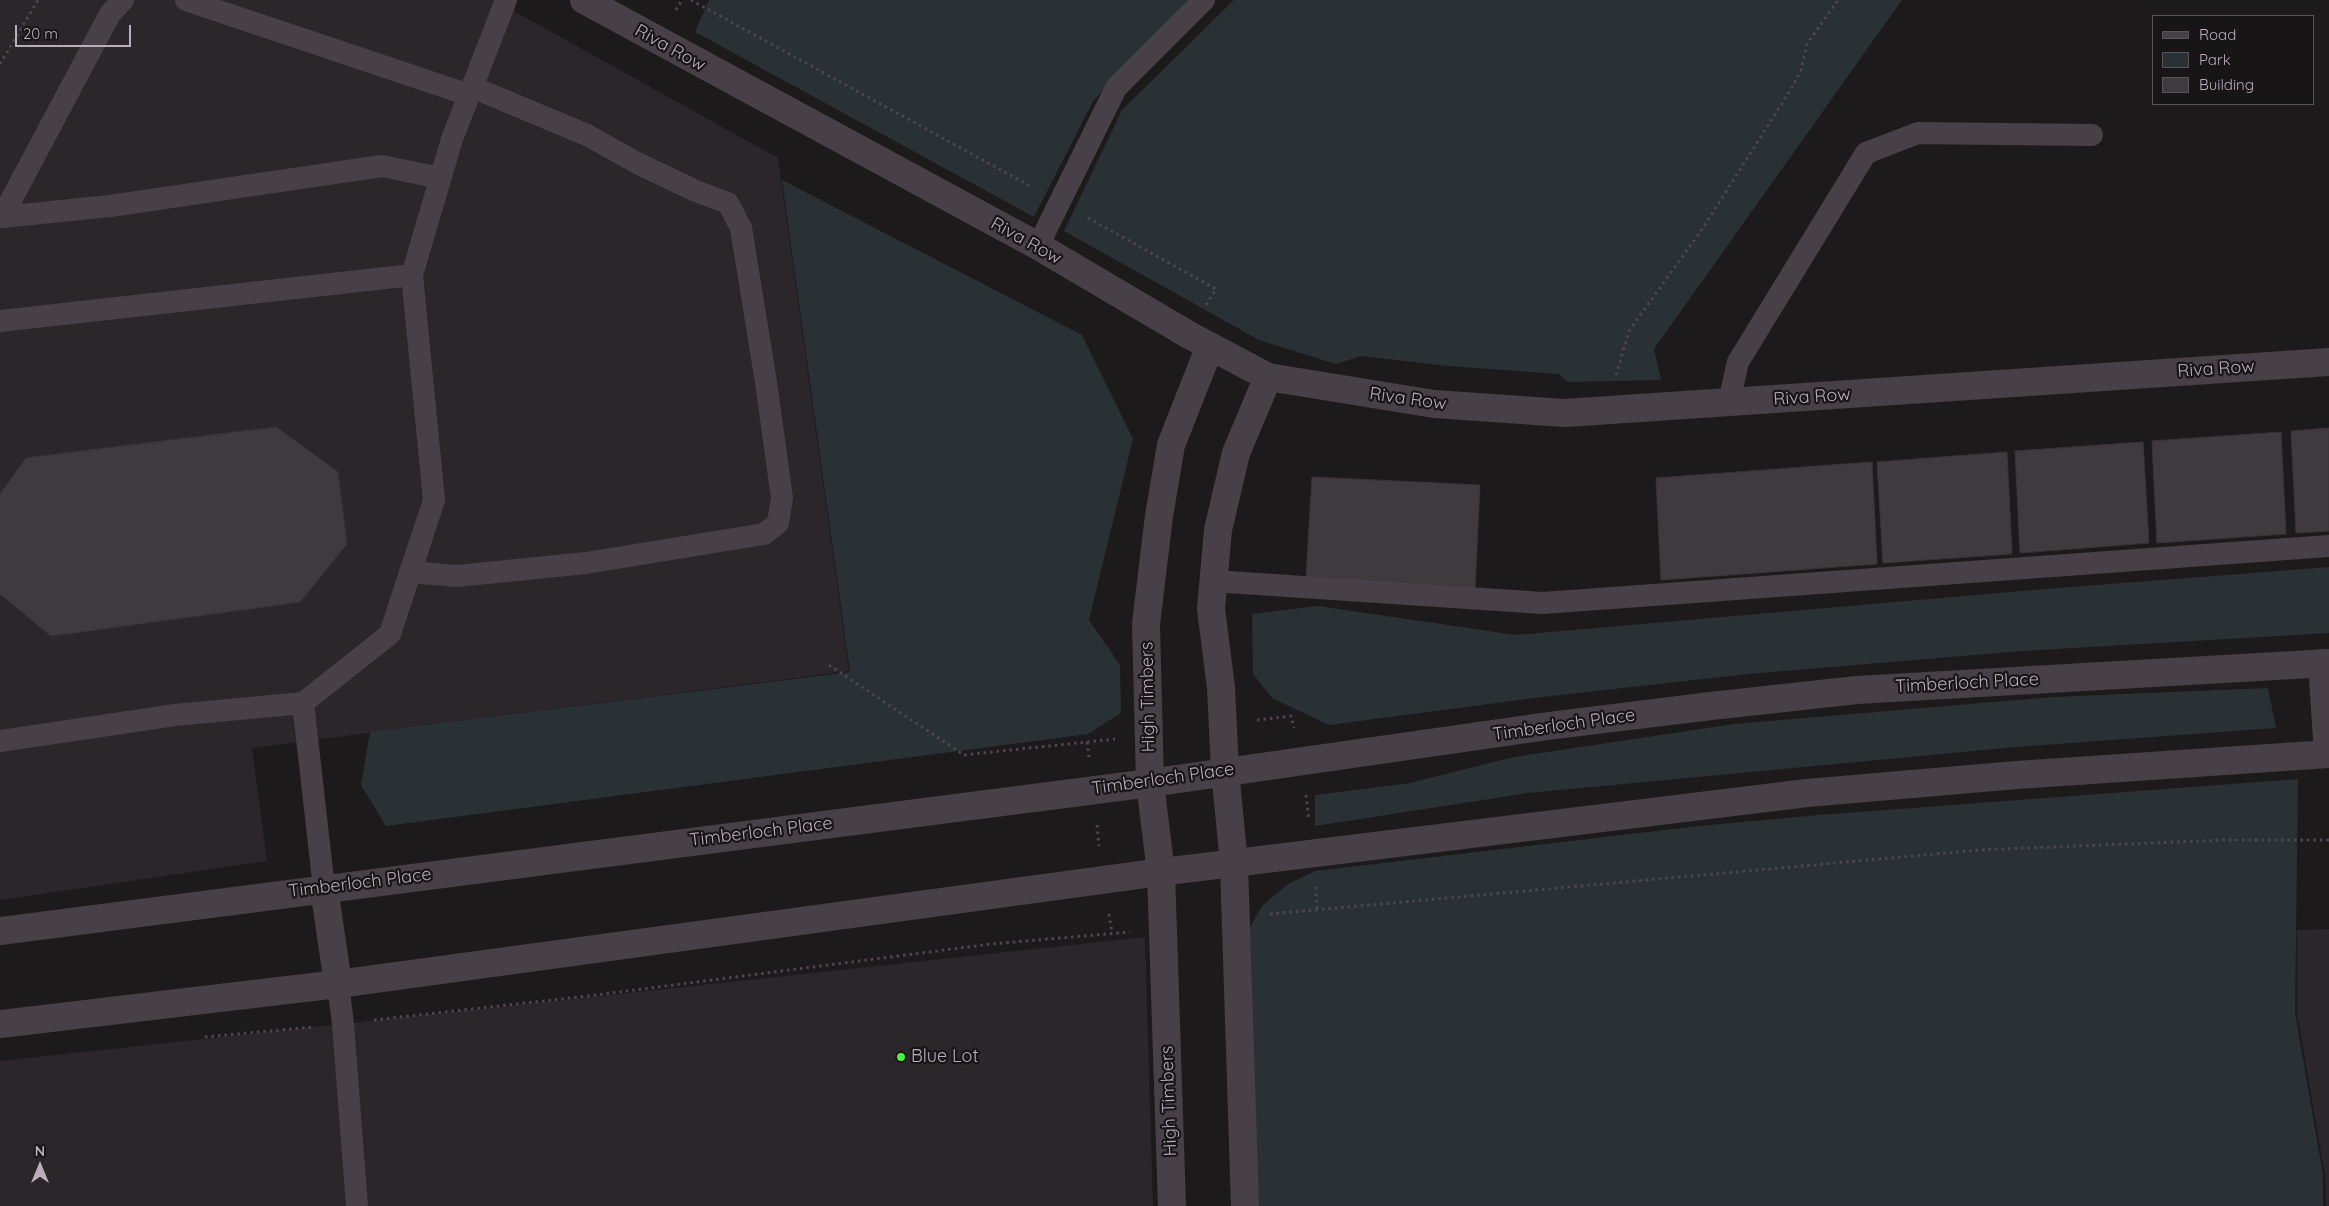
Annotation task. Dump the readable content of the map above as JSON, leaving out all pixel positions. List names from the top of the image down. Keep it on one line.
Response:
{"streets":{"street":["Riva Row","Timberloch Place","High Timbers"]},"crossings":[["Riva Row","High Timbers"],["Timberloch Place","High Timbers"]],"places":["Blue Lot"],"legend":["Road","Park","Building"],"scale_bar":"20 m","north":"top"}
